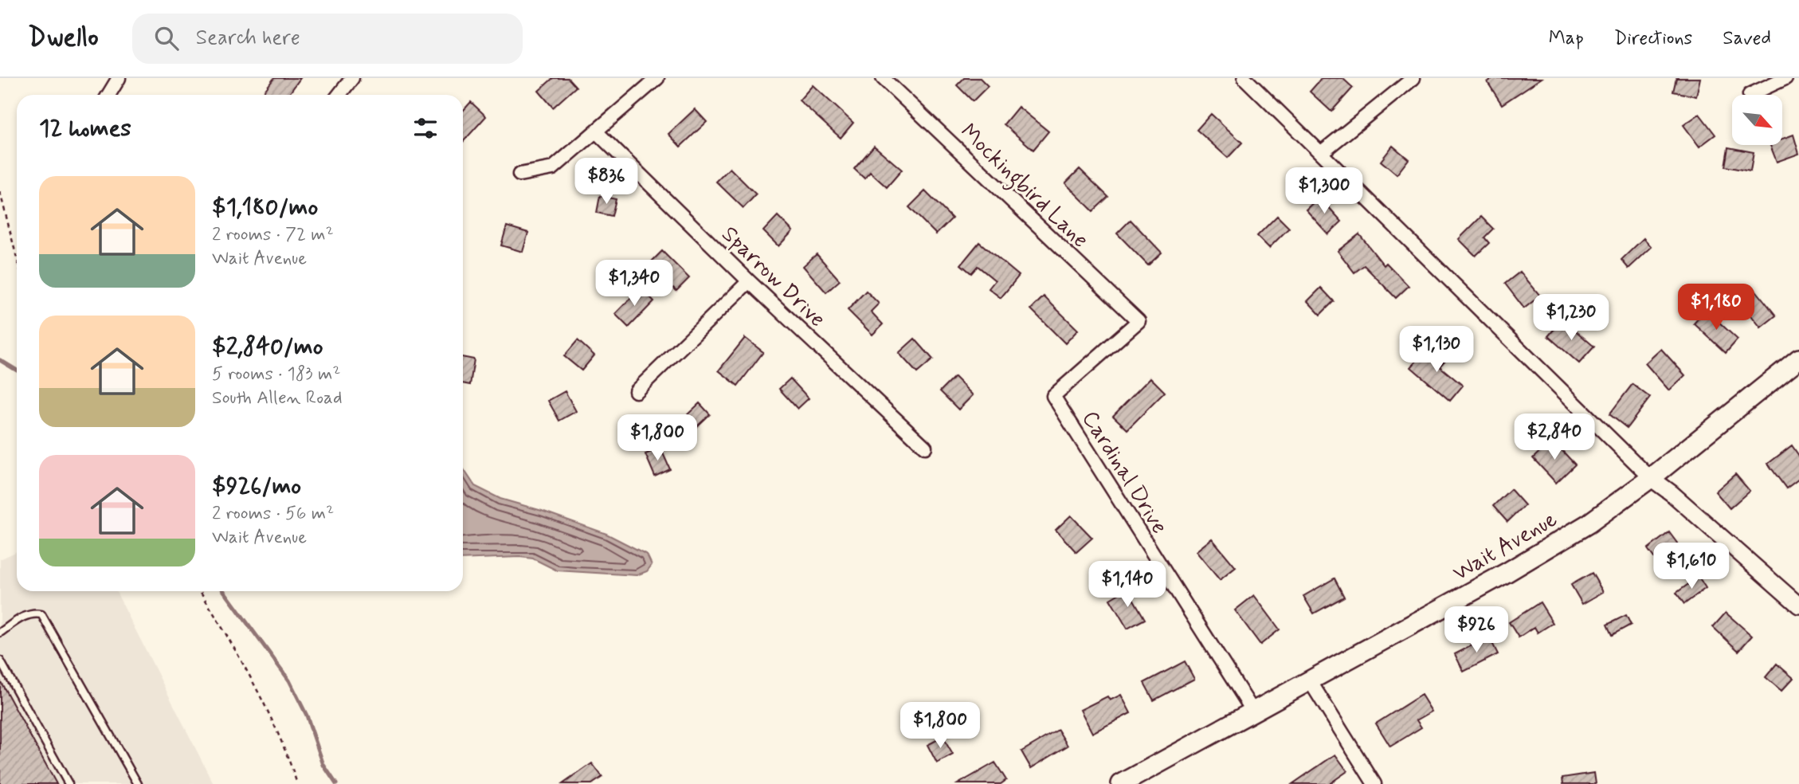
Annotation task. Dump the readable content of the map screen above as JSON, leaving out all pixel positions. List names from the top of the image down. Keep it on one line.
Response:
{"streets":{"main road":["Wait Avenue"],"street":["Mockingbird Lane","Sparrow Drive","Cardinal Drive"]},"crossings":[["Mockingbird Lane","Cardinal Drive"],["Cardinal Drive","Wait Avenue"]],"north":"bottom right","page":{"header":"Dwello","search":"Search here","nav":["Map","Directions","Saved"],"heading":"12 homes","price":["$836","$1,300","$1,340","$1,180","$1,230","$1,130","$2,840","$1,800","$1,610","$1,140","$926","$1,800"],"list":[{"name":"$1,180/mo","note":"2 rooms · 72 m² · Wait Avenue"},{"name":"$2,840/mo","note":"5 rooms · 183 m² · South Allen Road"},{"name":"$926/mo","note":"2 rooms · 56 m² · Wait Avenue"}]}}
